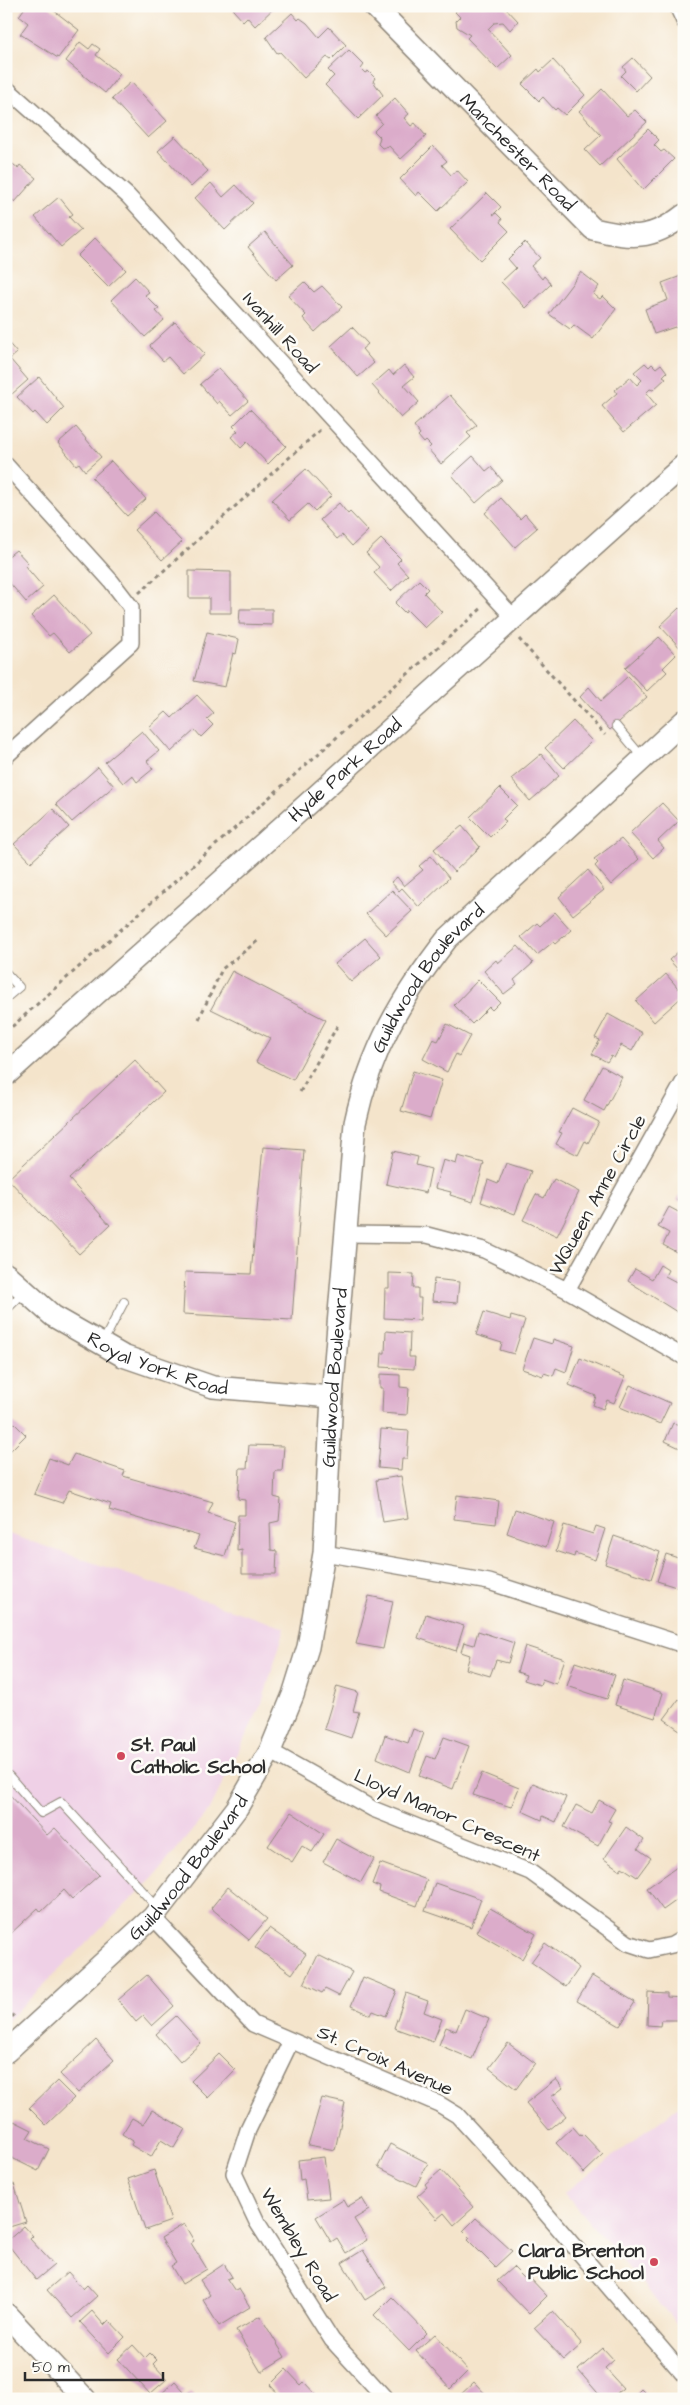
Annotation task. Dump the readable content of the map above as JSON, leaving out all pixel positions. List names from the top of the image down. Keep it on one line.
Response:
{"streets":{"street":["Manchester Road","Ivanhill Road","Hyde Park Road","Guildwood Boulevard","WQueen Anne Circle","Royal York Road","Lloyd Manor Crescent","St. Croix Avenue","Wembley Road"]},"crossings":[["Ivanhill Road","Hyde Park Road"],["Guildwood Boulevard","Royal York Road"],["Guildwood Boulevard","Lloyd Manor Crescent"],["Guildwood Boulevard","St. Croix Avenue"],["St. Croix Avenue","Wembley Road"]],"places":["St. Paul Catholic School","Clara Brenton Public School"],"scale_bar":"50 m"}
